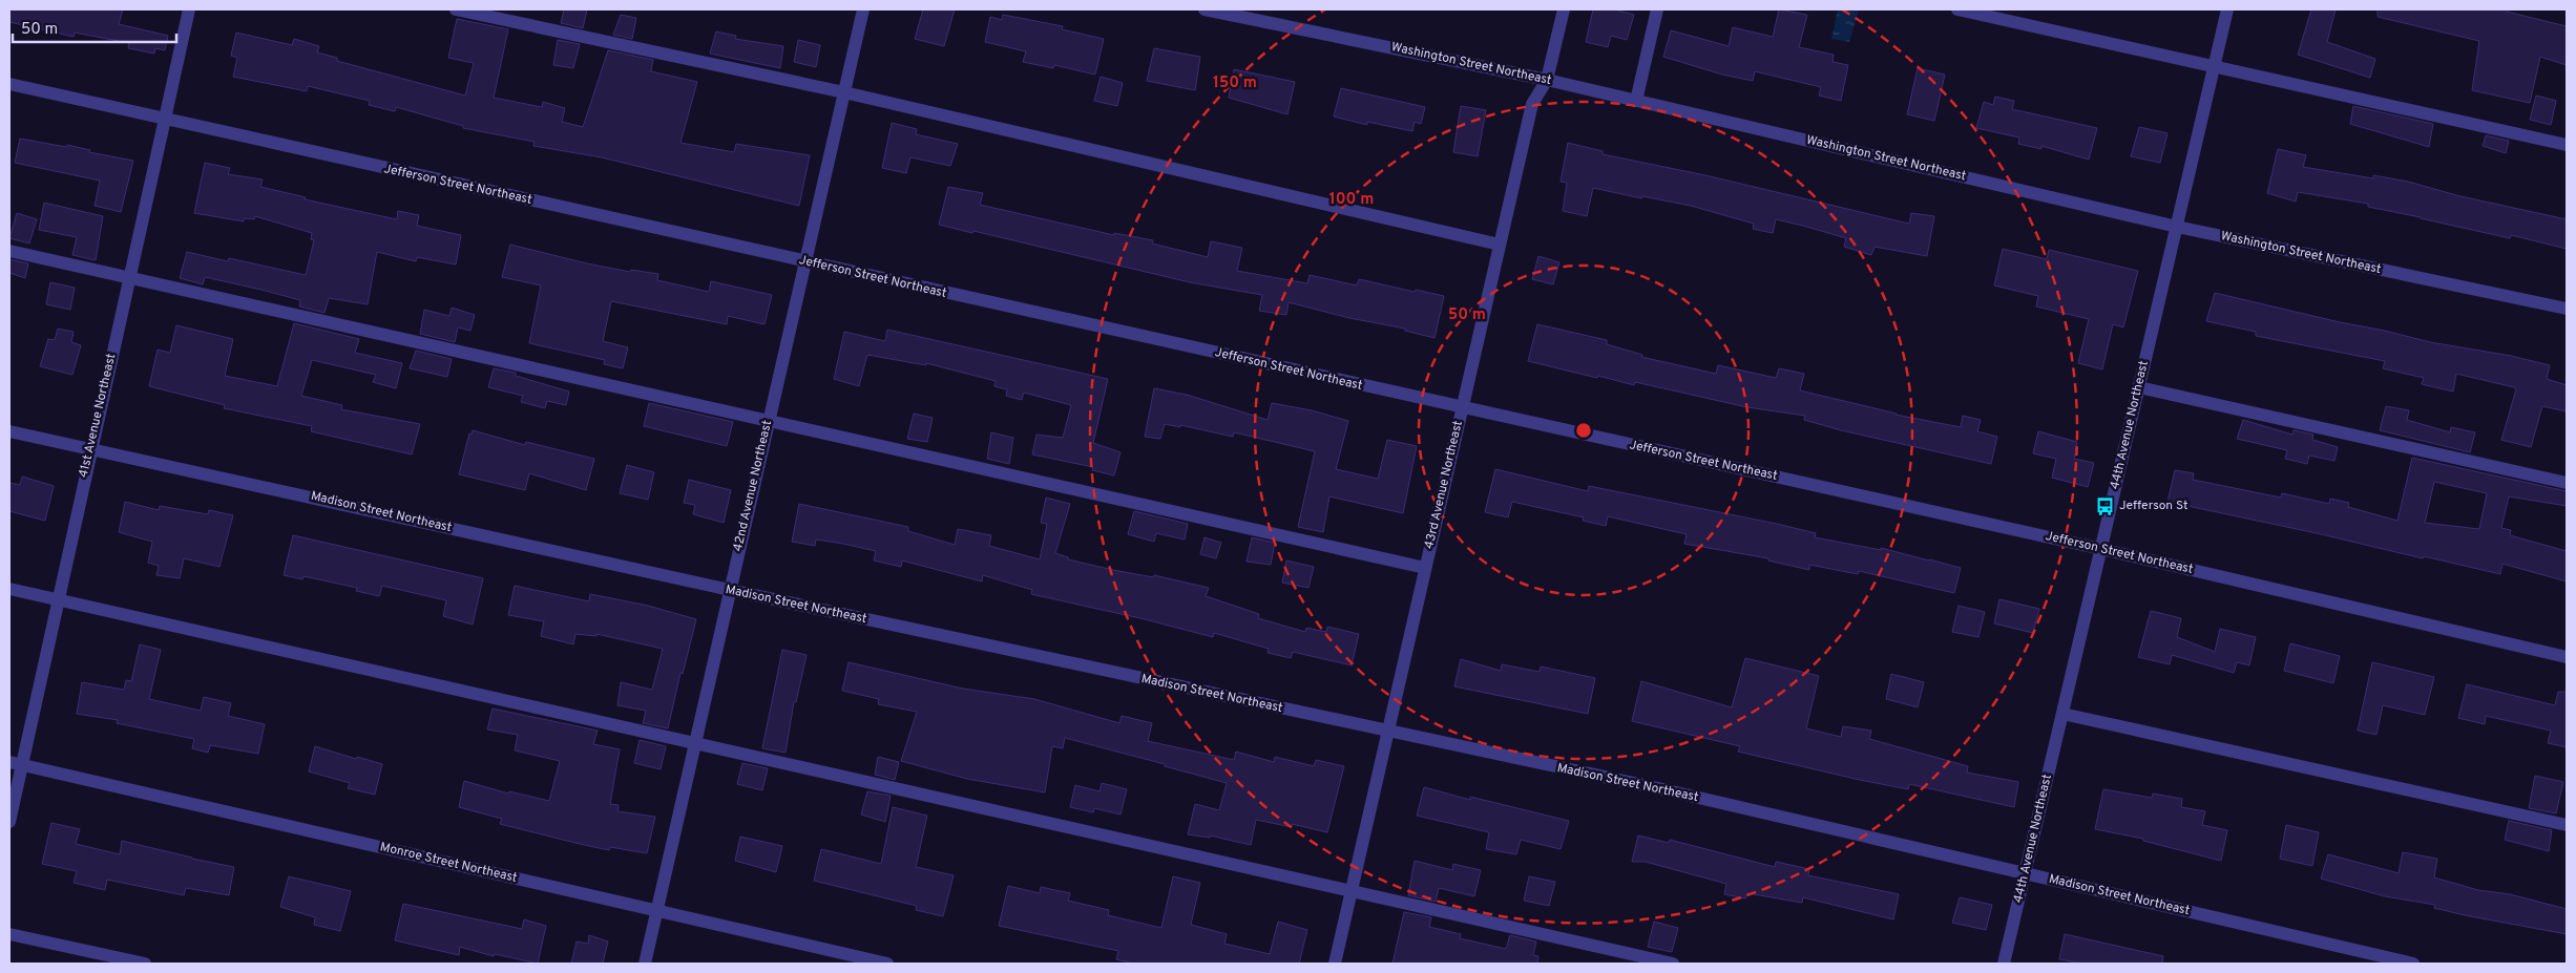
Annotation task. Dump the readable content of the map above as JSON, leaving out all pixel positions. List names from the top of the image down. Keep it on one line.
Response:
{"streets":{"street":["Washington Street Northeast","Jefferson Street Northeast","41st Avenue Northeast","44th Avenue Northeast","43rd Avenue Northeast","42nd Avenue Northeast","Madison Street Northeast","Monroe Street Northeast"]},"crossings":[["Washington Street Northeast","44th Avenue Northeast"],["Washington Street Northeast","43rd Avenue Northeast"],["Jefferson Street Northeast","41st Avenue Northeast"],["Jefferson Street Northeast","44th Avenue Northeast"],["Jefferson Street Northeast","43rd Avenue Northeast"],["Jefferson Street Northeast","42nd Avenue Northeast"],["41st Avenue Northeast","Madison Street Northeast"],["41st Avenue Northeast","Monroe Street Northeast"],["44th Avenue Northeast","Madison Street Northeast"],["43rd Avenue Northeast","Madison Street Northeast"],["42nd Avenue Northeast","Madison Street Northeast"],["42nd Avenue Northeast","Monroe Street Northeast"]],"places":{"bus stop":["Jefferson St"]},"scale_bar":"50 m","rings":["150 m","100 m","50 m"]}
